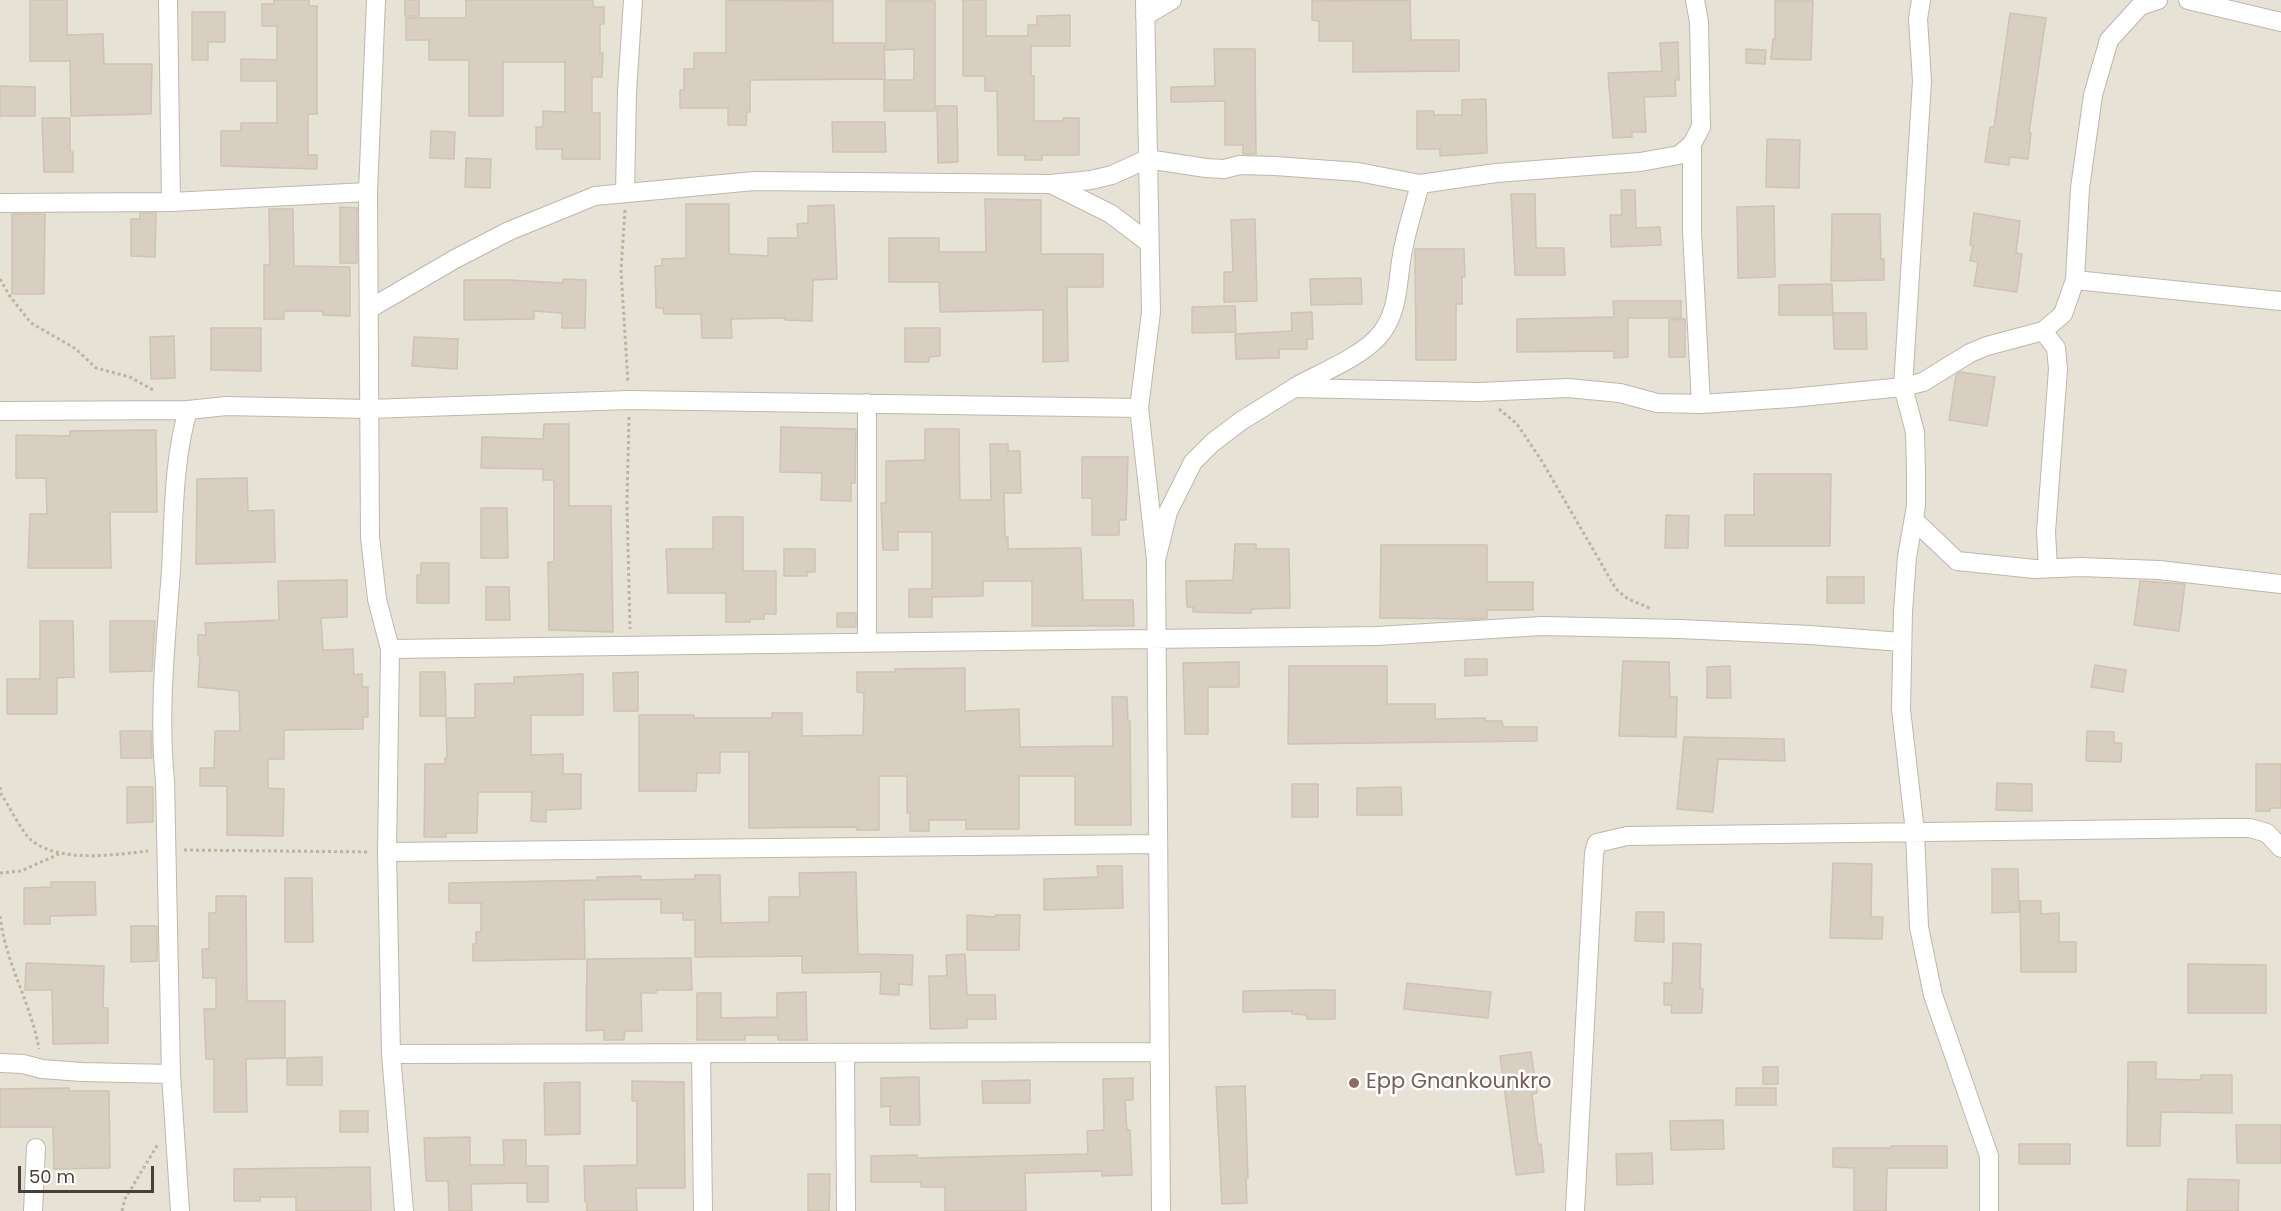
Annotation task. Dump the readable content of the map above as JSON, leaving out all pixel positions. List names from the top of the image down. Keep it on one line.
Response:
{"places":["Epp Gnankounkro"],"scale_bar":"50 m"}
